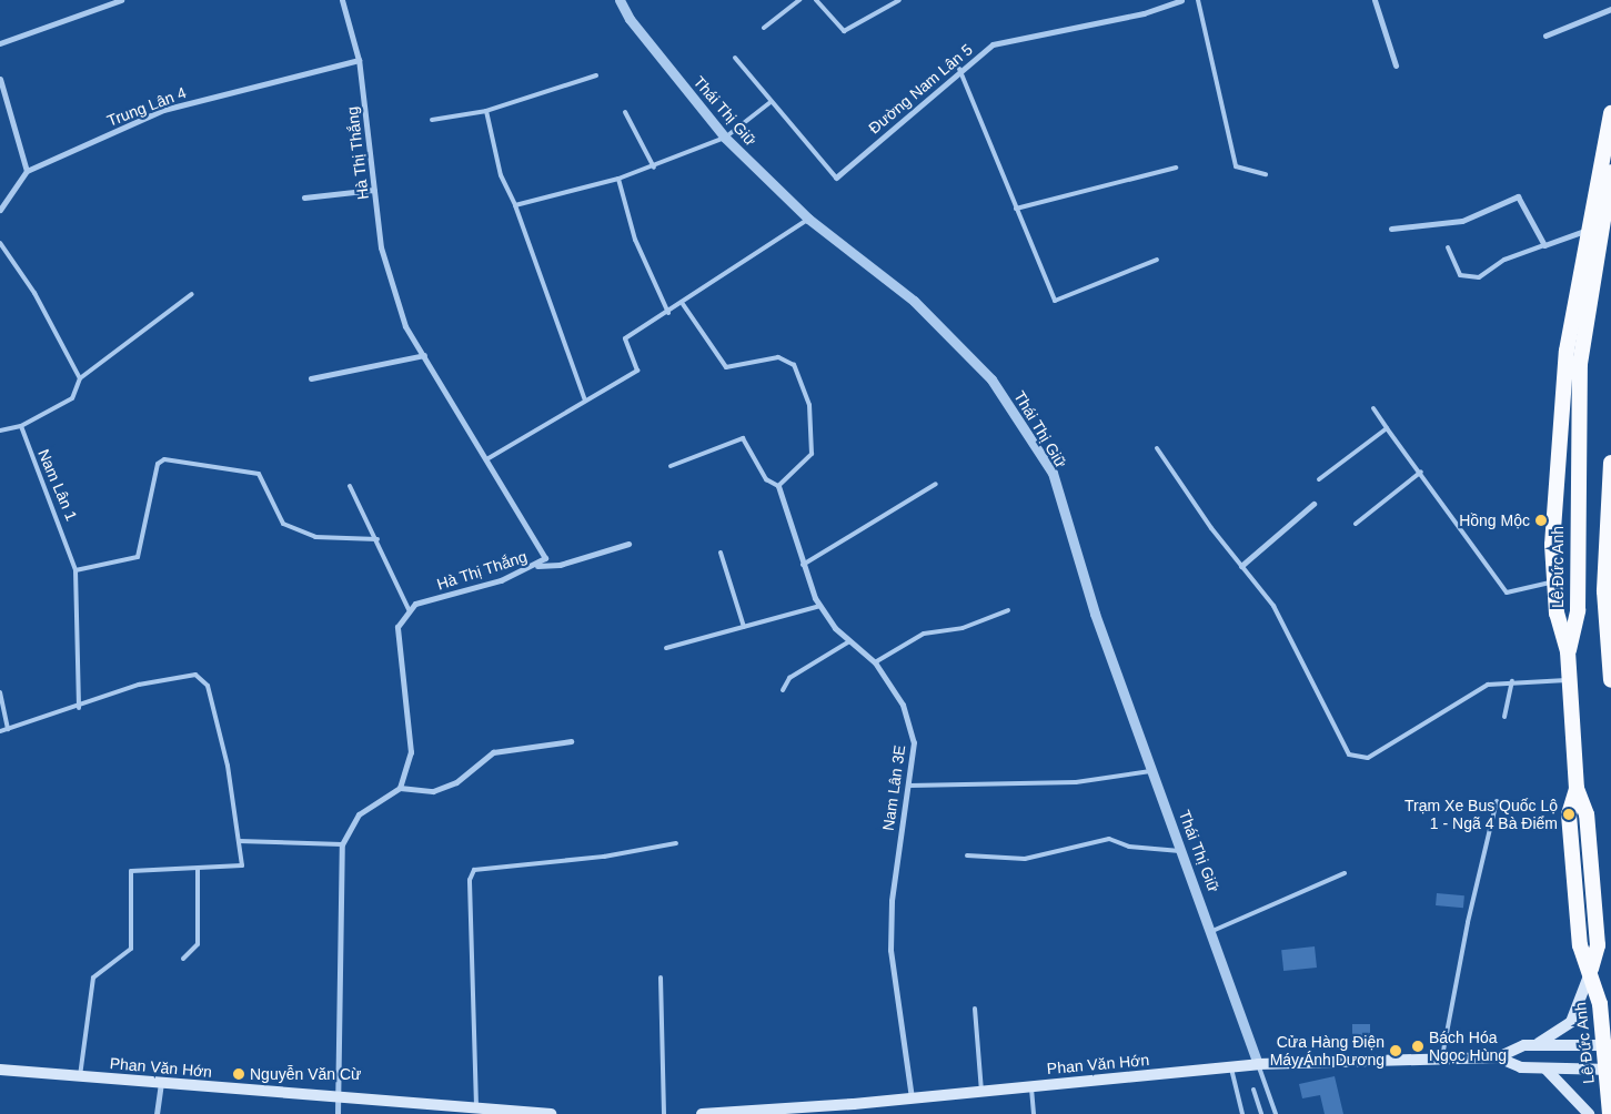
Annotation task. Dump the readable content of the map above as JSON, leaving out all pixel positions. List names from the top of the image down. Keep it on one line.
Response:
{"streets":{"highway":["Lê Đức Anh"],"main road":["Phan Văn Hớn"],"street":["Đường Nam Lân 5","Trung Lân 4","Thái Thị Giữ","Hà Thị Thắng","Nam Lân 3E"],"lane":["Nam Lân 1"]},"crossings":[["Trung Lân 4","Hà Thị Thắng"],["Thái Thị Giữ","Phan Văn Hớn"],["Lê Đức Anh","Phan Văn Hớn"],["Nam Lân 3E","Phan Văn Hớn"]],"places":["Hồng Mộc","Trạm Xe Bus Quốc Lộ 1 - Ngã 4 Bà Điểm","Bách Hóa Ngọc Hùng","Cửa Hàng Điện Máy Ánh Dương","Nguyễn Văn Cừ"]}
